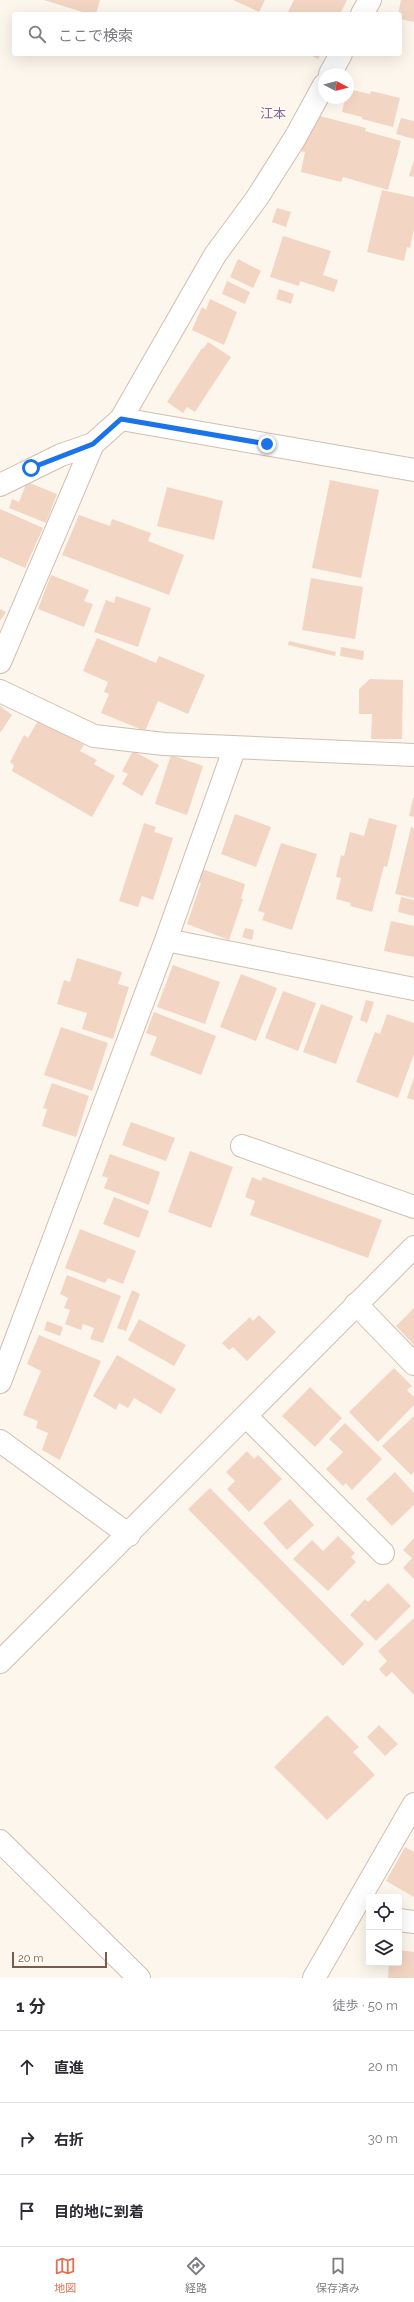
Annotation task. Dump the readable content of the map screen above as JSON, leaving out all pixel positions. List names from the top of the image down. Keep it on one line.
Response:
{"districts":["江本"],"scale_bar":"20 m","north":"right","page":{"search":"ここで検索","scale":"20 m","heading":["1 分","徒歩 · 50 m"],"list":[["直進","20 m"],["右折","30 m"],"目的地に到着"],"nav":["地図","経路","保存済み"]}}
